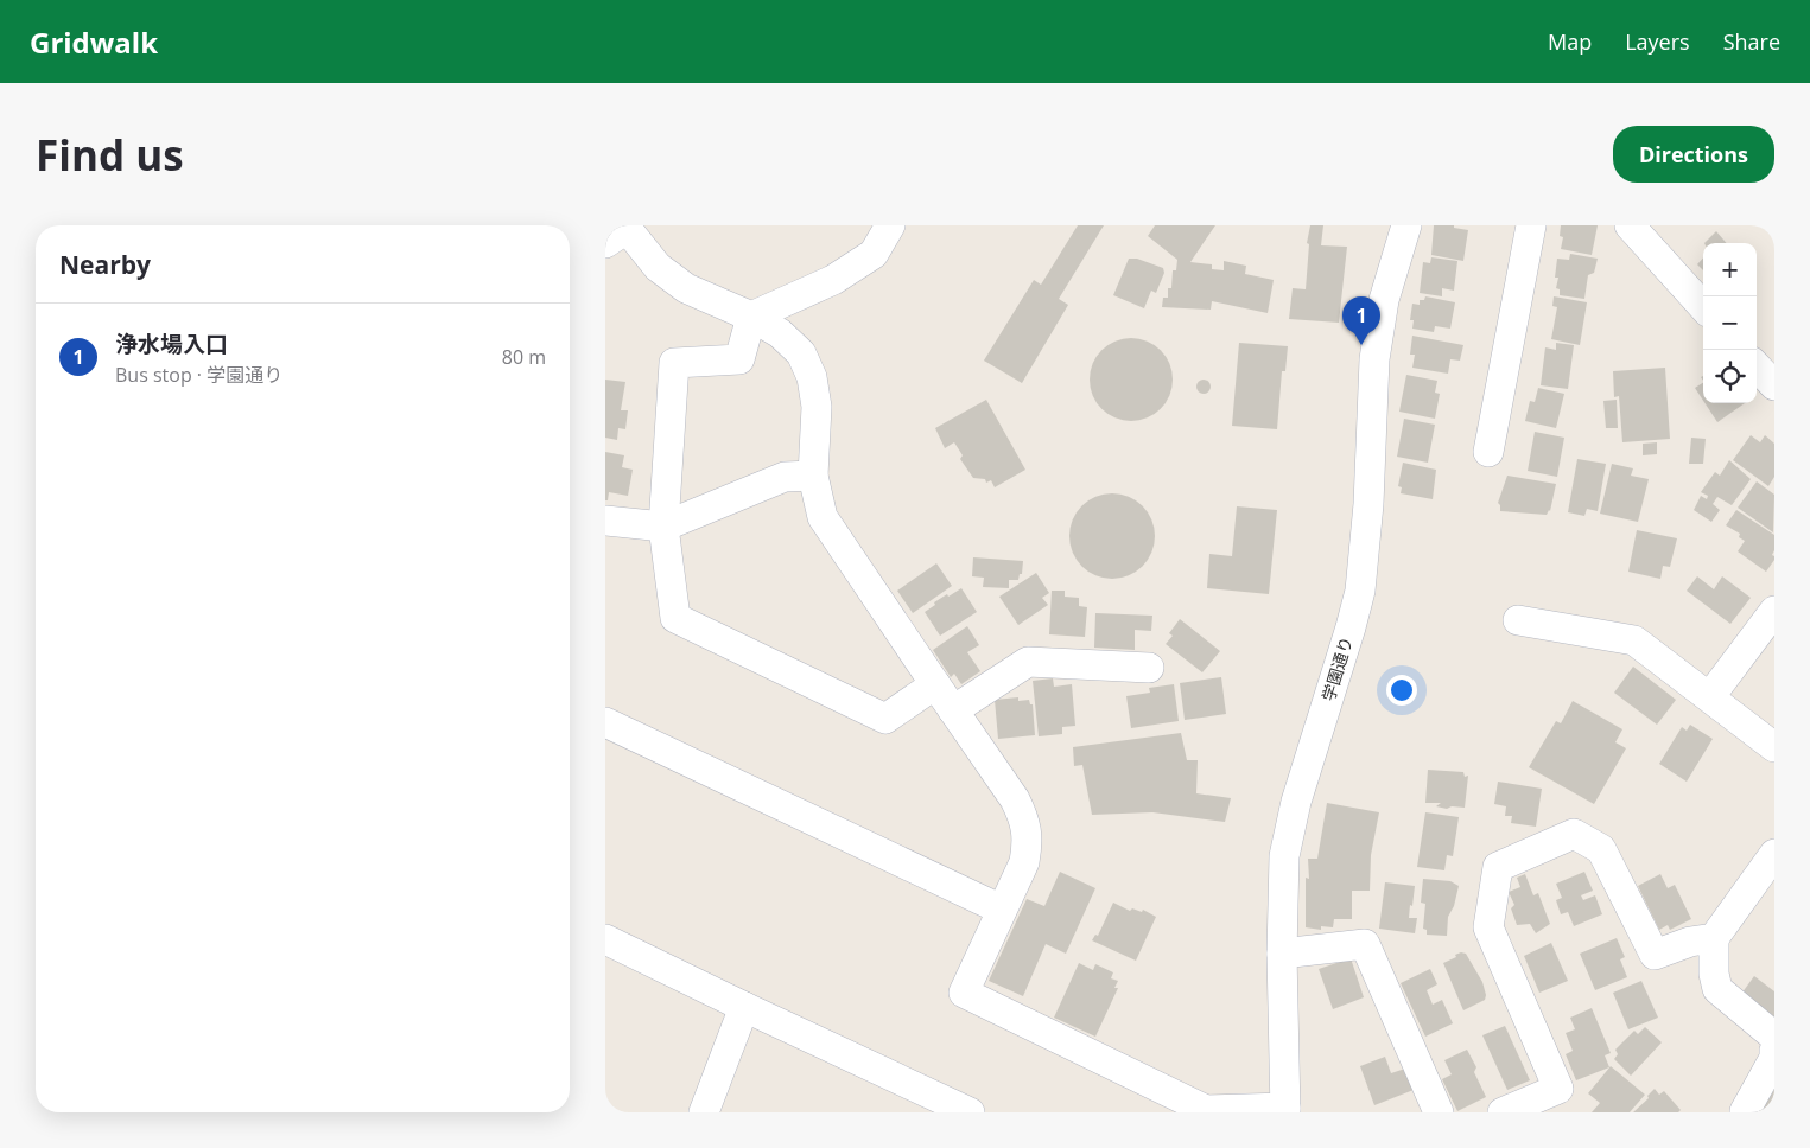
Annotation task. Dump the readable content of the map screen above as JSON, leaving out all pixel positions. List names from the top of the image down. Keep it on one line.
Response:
{"streets":{"street":["学園通り"]},"page":{"header":"Gridwalk","nav":["Map","Layers","Share"],"buttons":"Directions","title":"Find us","heading":"Nearby","map_buttons":["+","−"],"pins":"1","list":[{"mark":"1","name":"浄水場入口","note":"Bus stop · 学園通り","value":"80 m"}]}}
